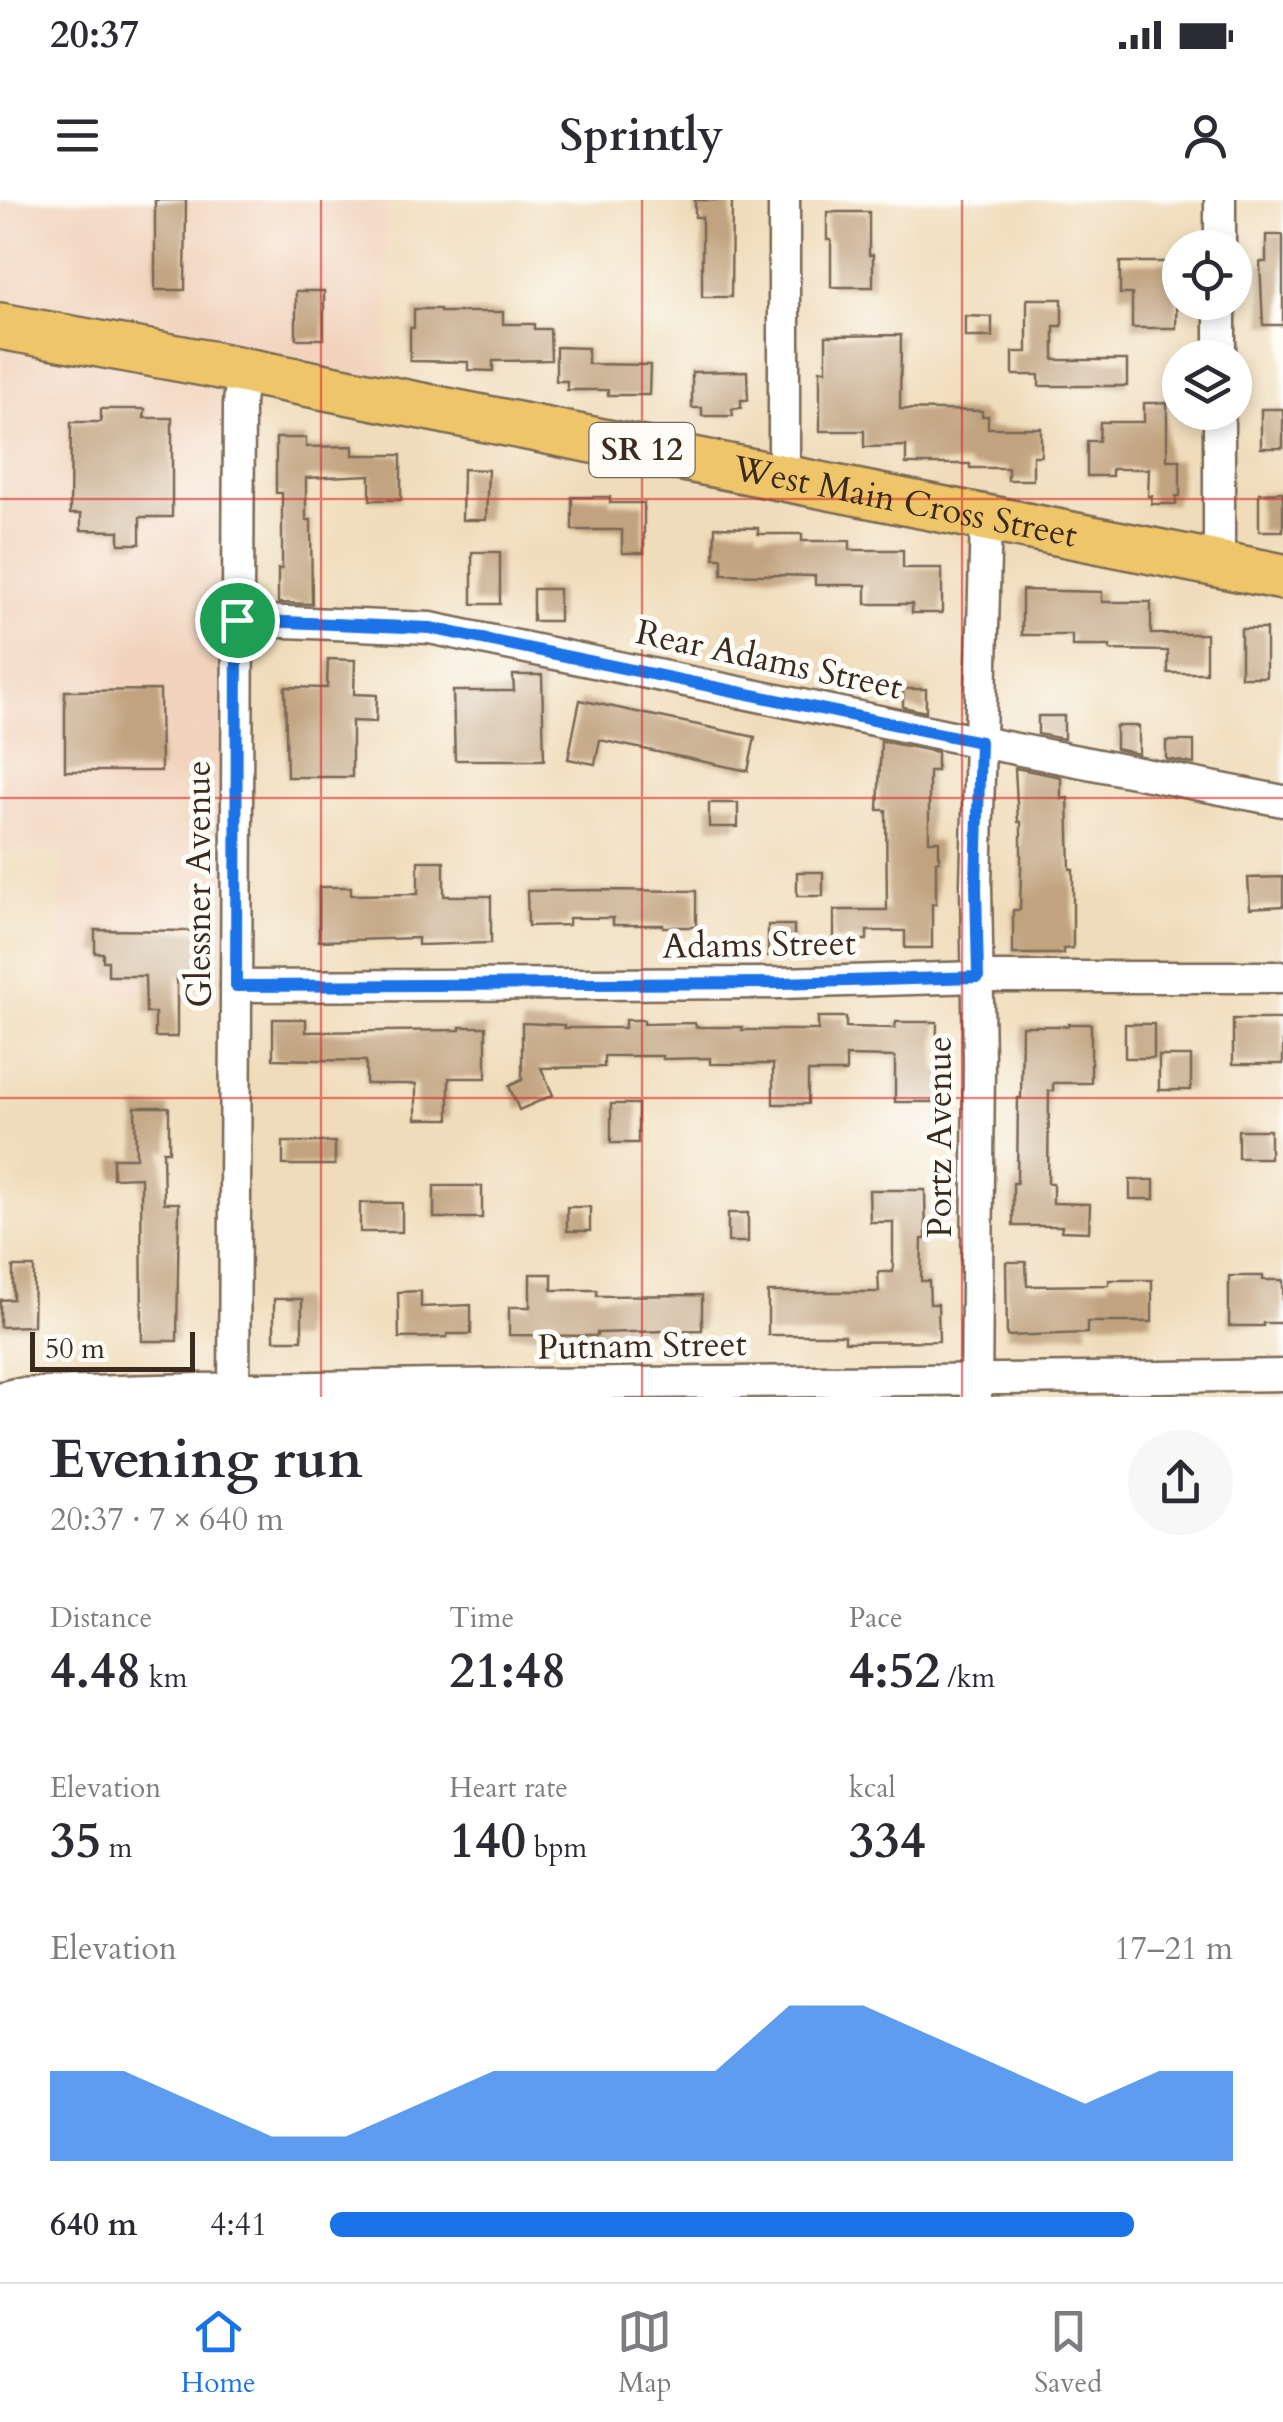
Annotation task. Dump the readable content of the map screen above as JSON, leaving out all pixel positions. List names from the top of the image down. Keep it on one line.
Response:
{"streets":{"highway":["SR 12","West Main Cross Street"],"street":["Rear Adams Street","Glessner Avenue","Adams Street","Portz Avenue","Putnam Street"]},"crossings":[["West Main Cross Street","Glessner Avenue"],["West Main Cross Street","Portz Avenue"],["Rear Adams Street","Glessner Avenue"],["Rear Adams Street","Portz Avenue"],["Glessner Avenue","Adams Street"],["Glessner Avenue","Putnam Street"],["Adams Street","Portz Avenue"],["Portz Avenue","Putnam Street"]],"scale_bar":"50 m","page":{"status":"20:37","header":"Sprintly","scale":"50 m","heading":["Evening run","20:37 · 7 × 640 m"],"stats":[["Distance","4.48 km"],["Time","21:48"],["Pace","4:52 /km"],["Elevation","35 m"],["Heart rate","140 bpm"],["kcal","334"]],"chart":["Elevation","17–21 m"],"list":[{"name":"640 m","note":"4:41"}],"tabs":["Home","Map","Saved"]}}
